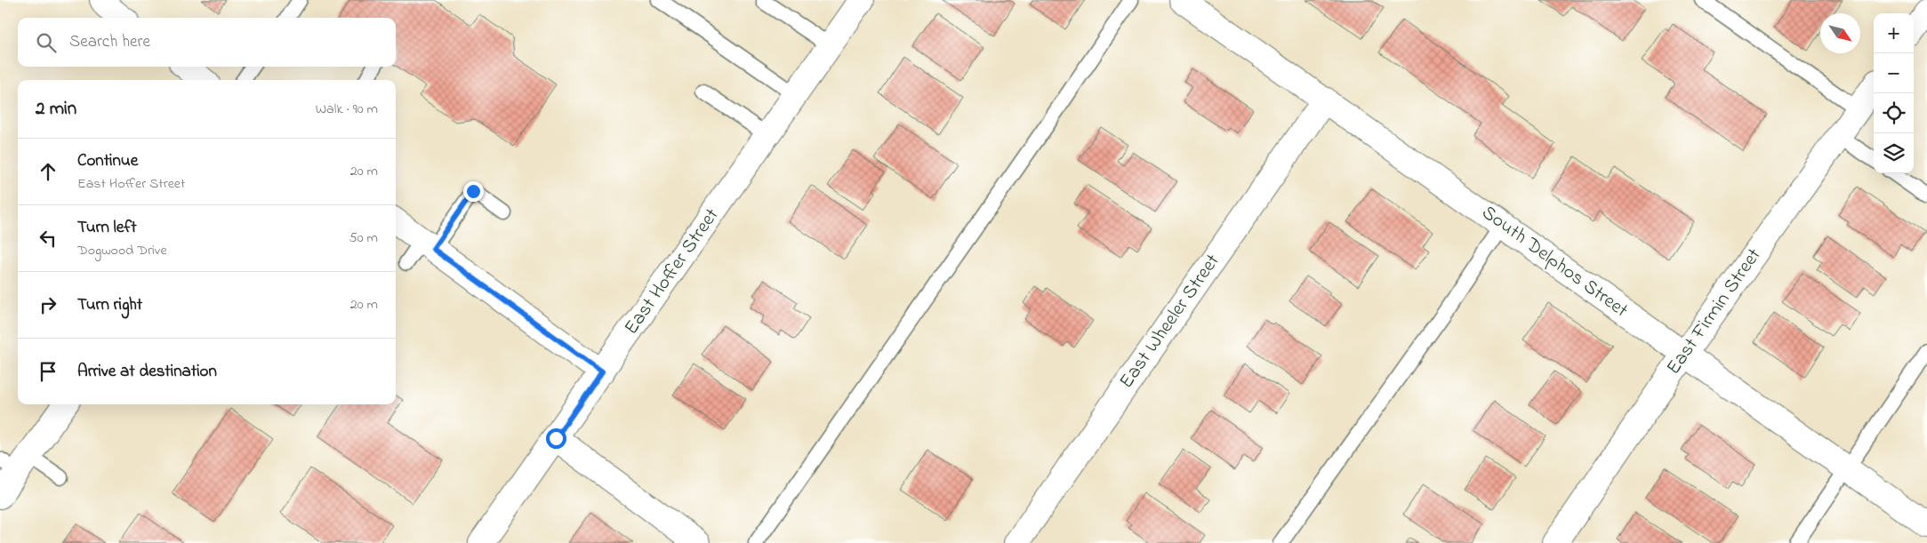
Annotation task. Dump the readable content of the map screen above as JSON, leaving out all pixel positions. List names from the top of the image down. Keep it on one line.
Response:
{"streets":{"street":["South Delphos Street","East Hoffer Street","East Firmin Street","East Wheeler Street"]},"crossings":[["South Delphos Street","East Firmin Street"],["South Delphos Street","East Wheeler Street"]],"north":"bottom right","page":{"map_buttons":["+","−"],"search":"Search here","heading":["2 min","Walk · 90 m"],"list":[["Continue","East Hoffer Street","20 m"],["Turn left","Dogwood Drive","50 m"],["Turn right","20 m"],"Arrive at destination"]}}
